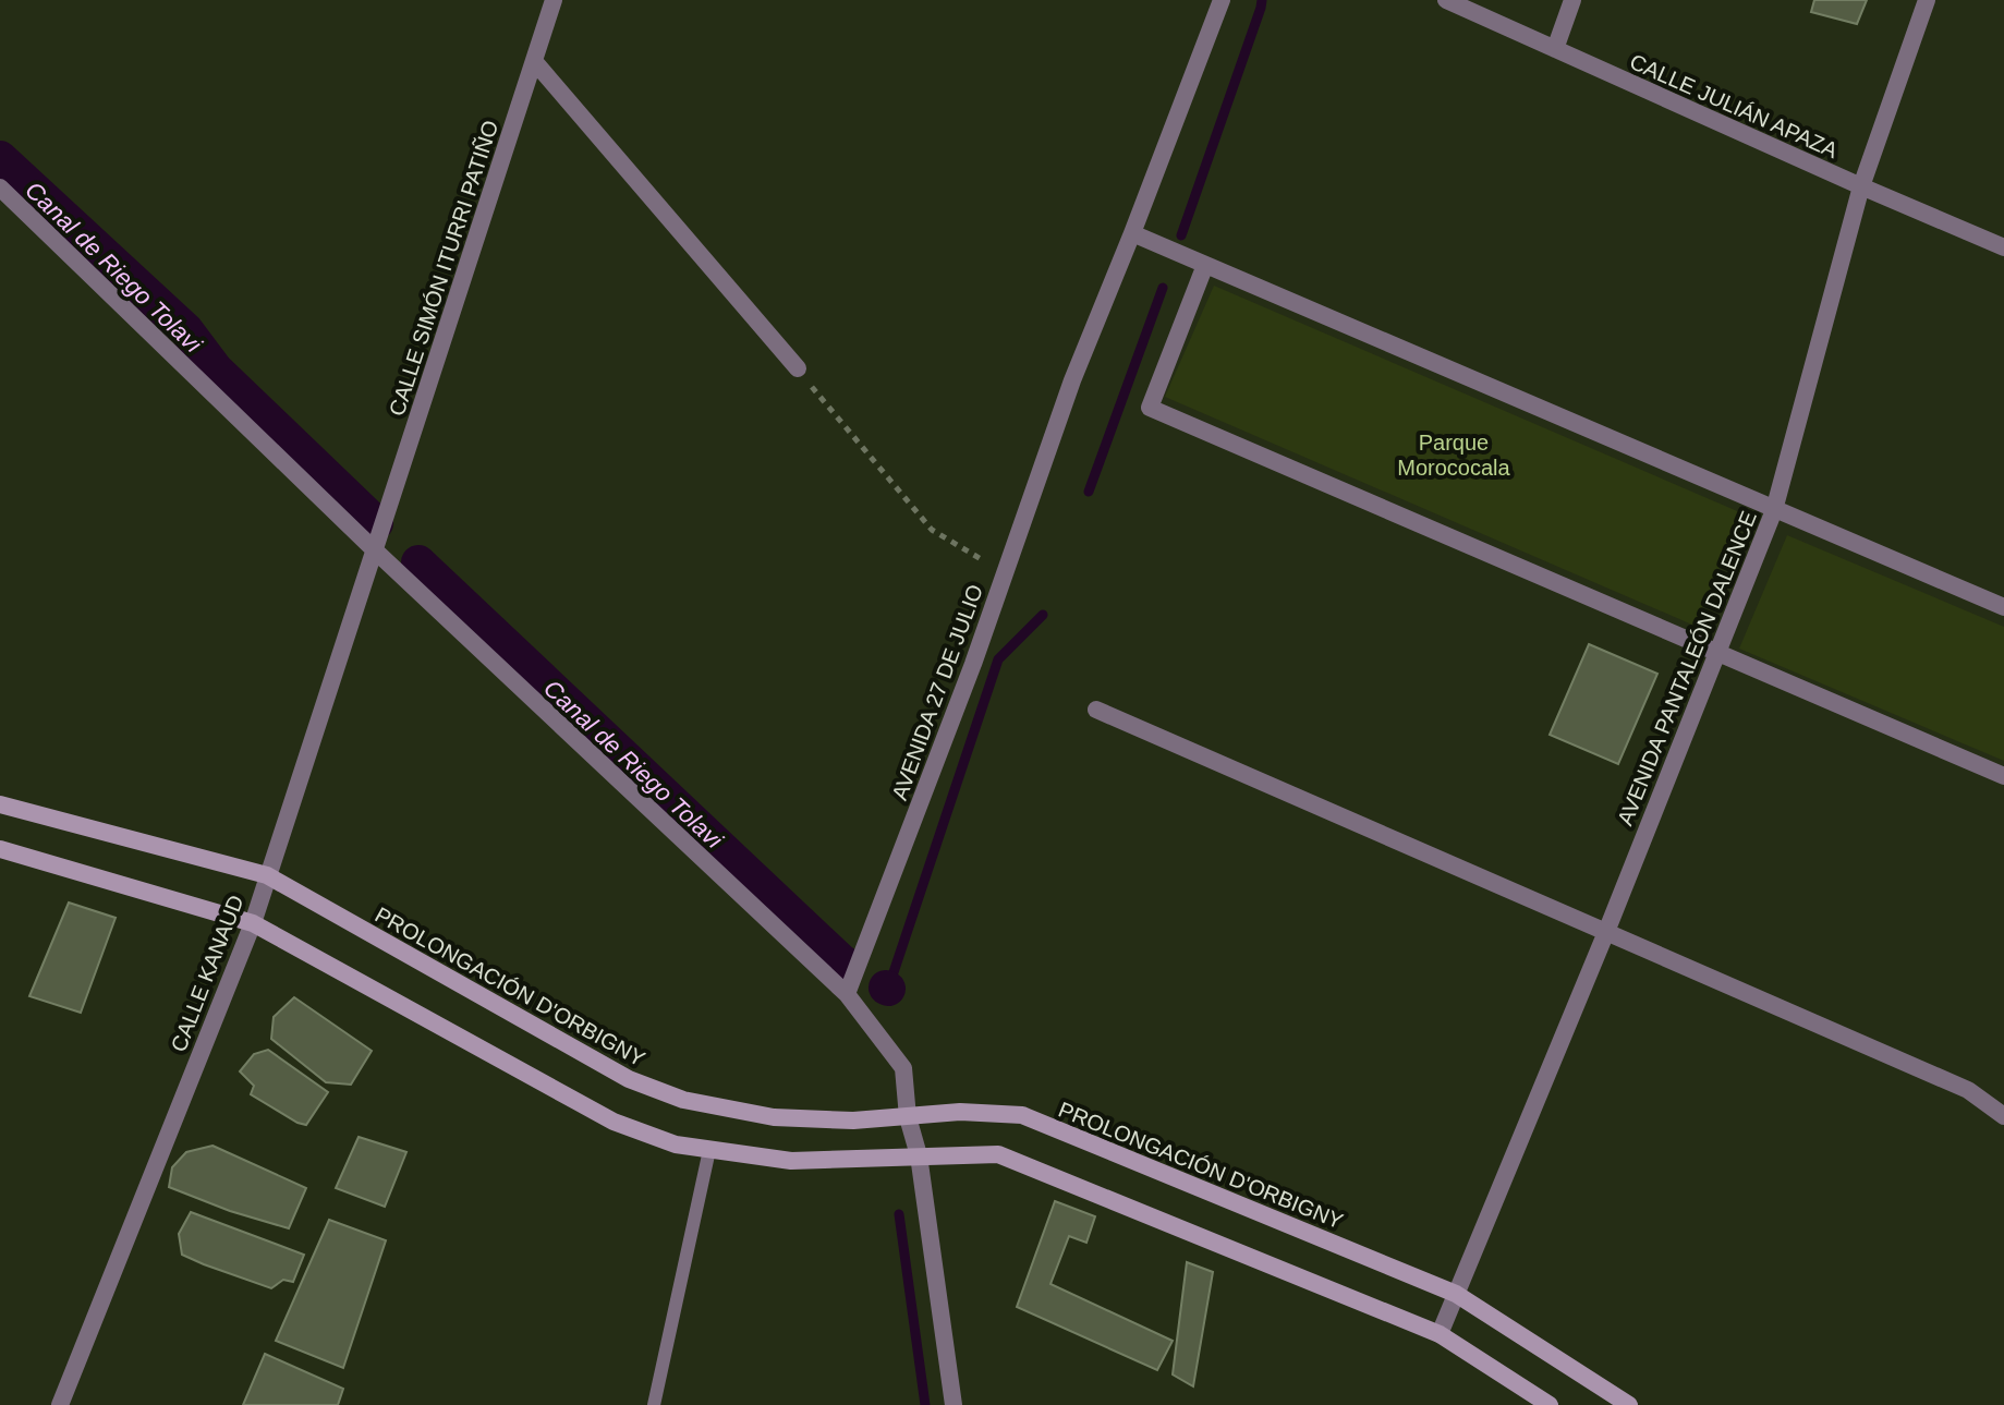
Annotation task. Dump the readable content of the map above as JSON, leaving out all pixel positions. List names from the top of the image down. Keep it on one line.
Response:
{"streets":{"main road":["PROLONGACIÓN D'ORBIGNY"],"street":["CALLE JULIÁN APAZA","CALLE SIMÓN ITURRI PATIÑO","AVENIDA PANTALEÓN DALENCE","AVENIDA 27 DE JULIO","CALLE KANAUD"]},"crossings":[["CALLE JULIÁN APAZA","AVENIDA PANTALEÓN DALENCE"],["CALLE SIMÓN ITURRI PATIÑO","CALLE KANAUD"],["AVENIDA PANTALEÓN DALENCE","PROLONGACIÓN D'ORBIGNY"],["CALLE KANAUD","PROLONGACIÓN D'ORBIGNY"]],"water":["Canal de Riego Tolavi"],"parks":["Parque Morococala"]}
